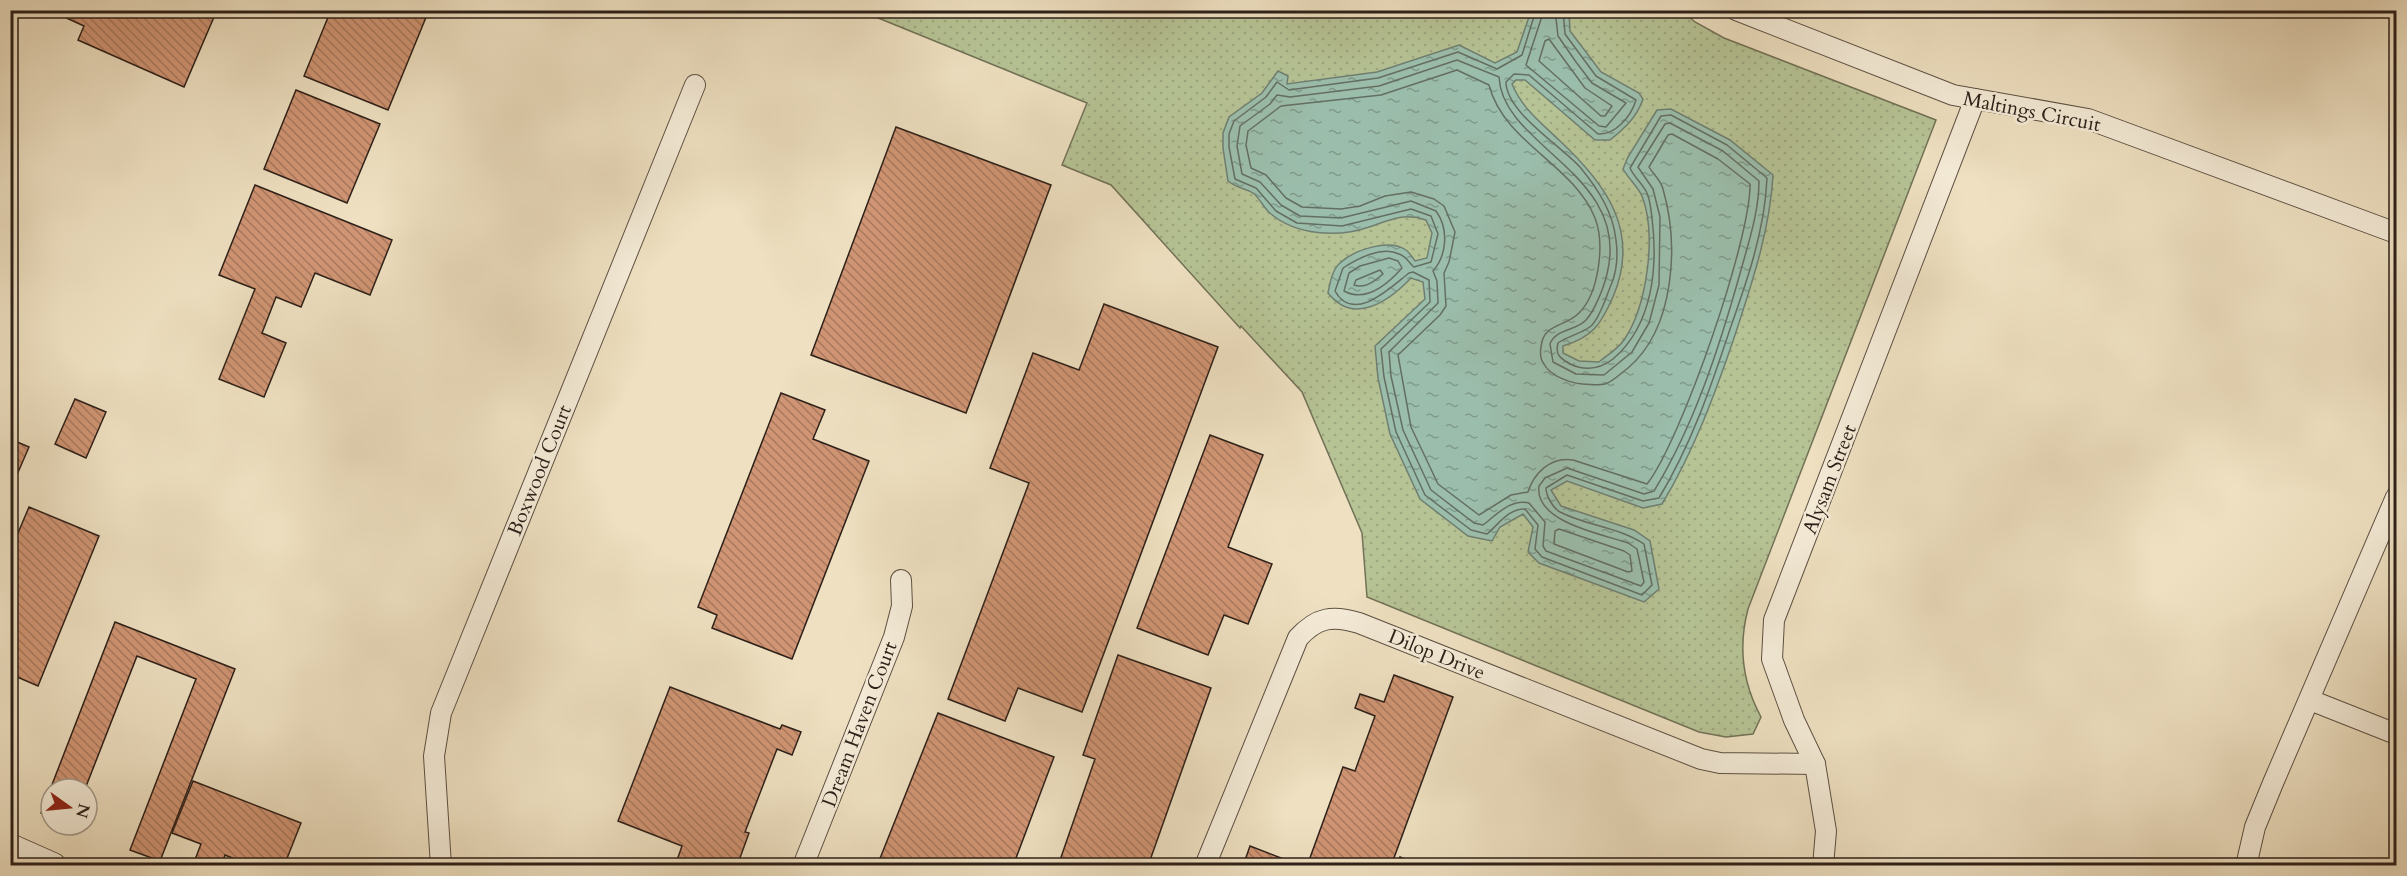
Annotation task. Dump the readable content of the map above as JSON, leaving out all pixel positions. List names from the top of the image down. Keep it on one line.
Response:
{"streets":{"street":["Maltings Circuit","Boxwood Court","Alysam Street","Dilop Drive","Dream Haven Court"]},"crossings":[["Maltings Circuit","Alysam Street"],["Alysam Street","Dilop Drive"]],"north":"right"}
